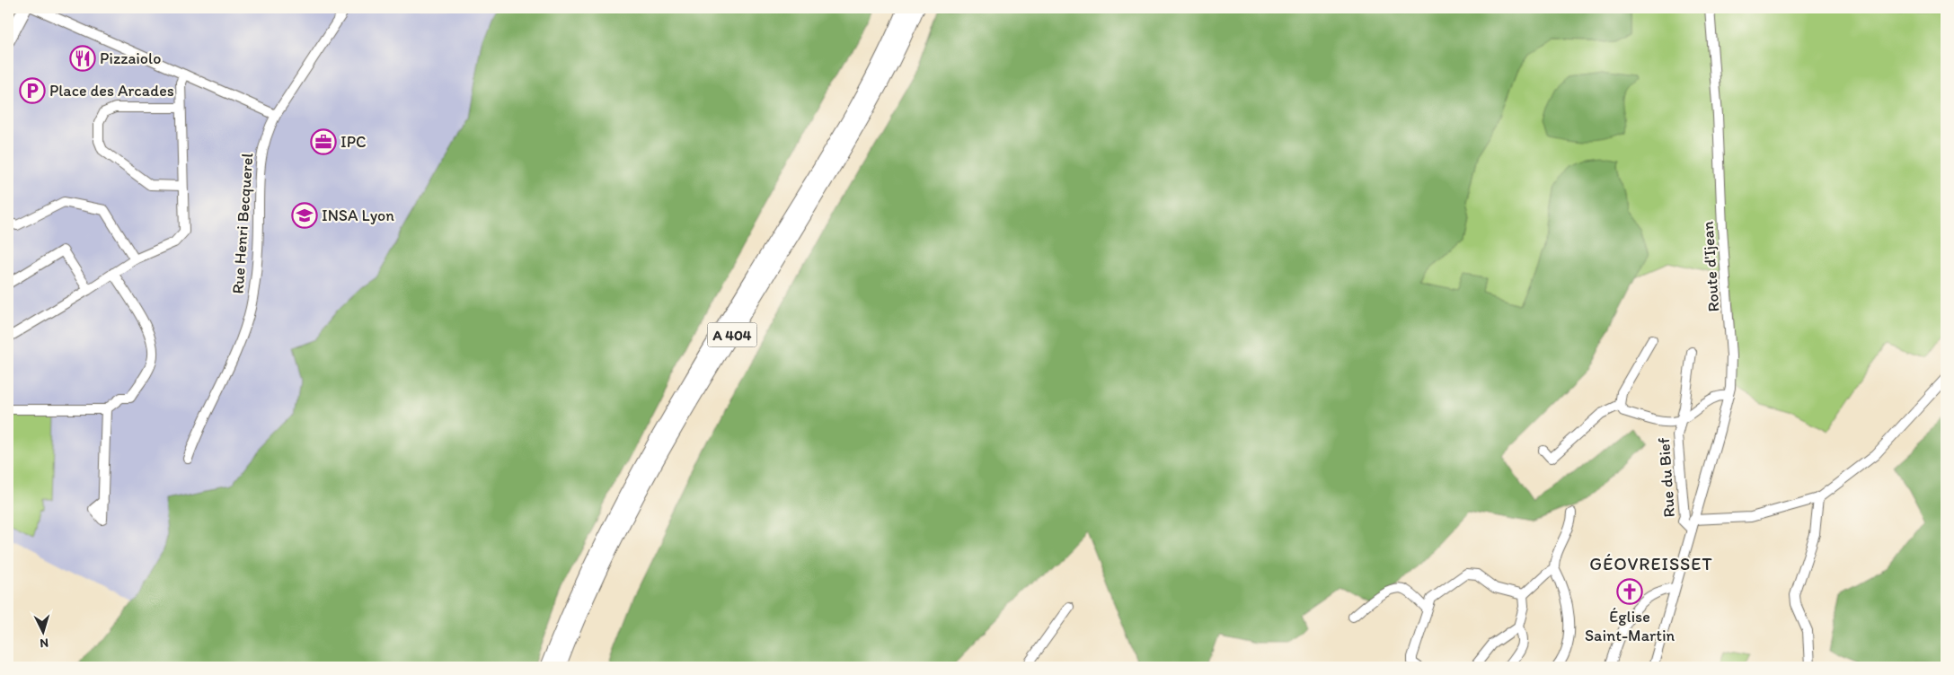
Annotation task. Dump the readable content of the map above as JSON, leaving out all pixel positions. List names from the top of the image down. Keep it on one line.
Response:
{"streets":{"highway":["A 404"],"street":["Rue Henri Becquerel","Route d'Ijean","Rue du Bief"]},"crossings":[["Route d'Ijean","Rue du Bief"]],"districts":["GÉOVREISSET"],"places":{"restaurant":["Pizzaiolo"],"parking":["Place des Arcades"],"office":["IPC"],"school or university":["INSA Lyon"],"church":["Église Saint-Martin"]},"north":"bottom"}
